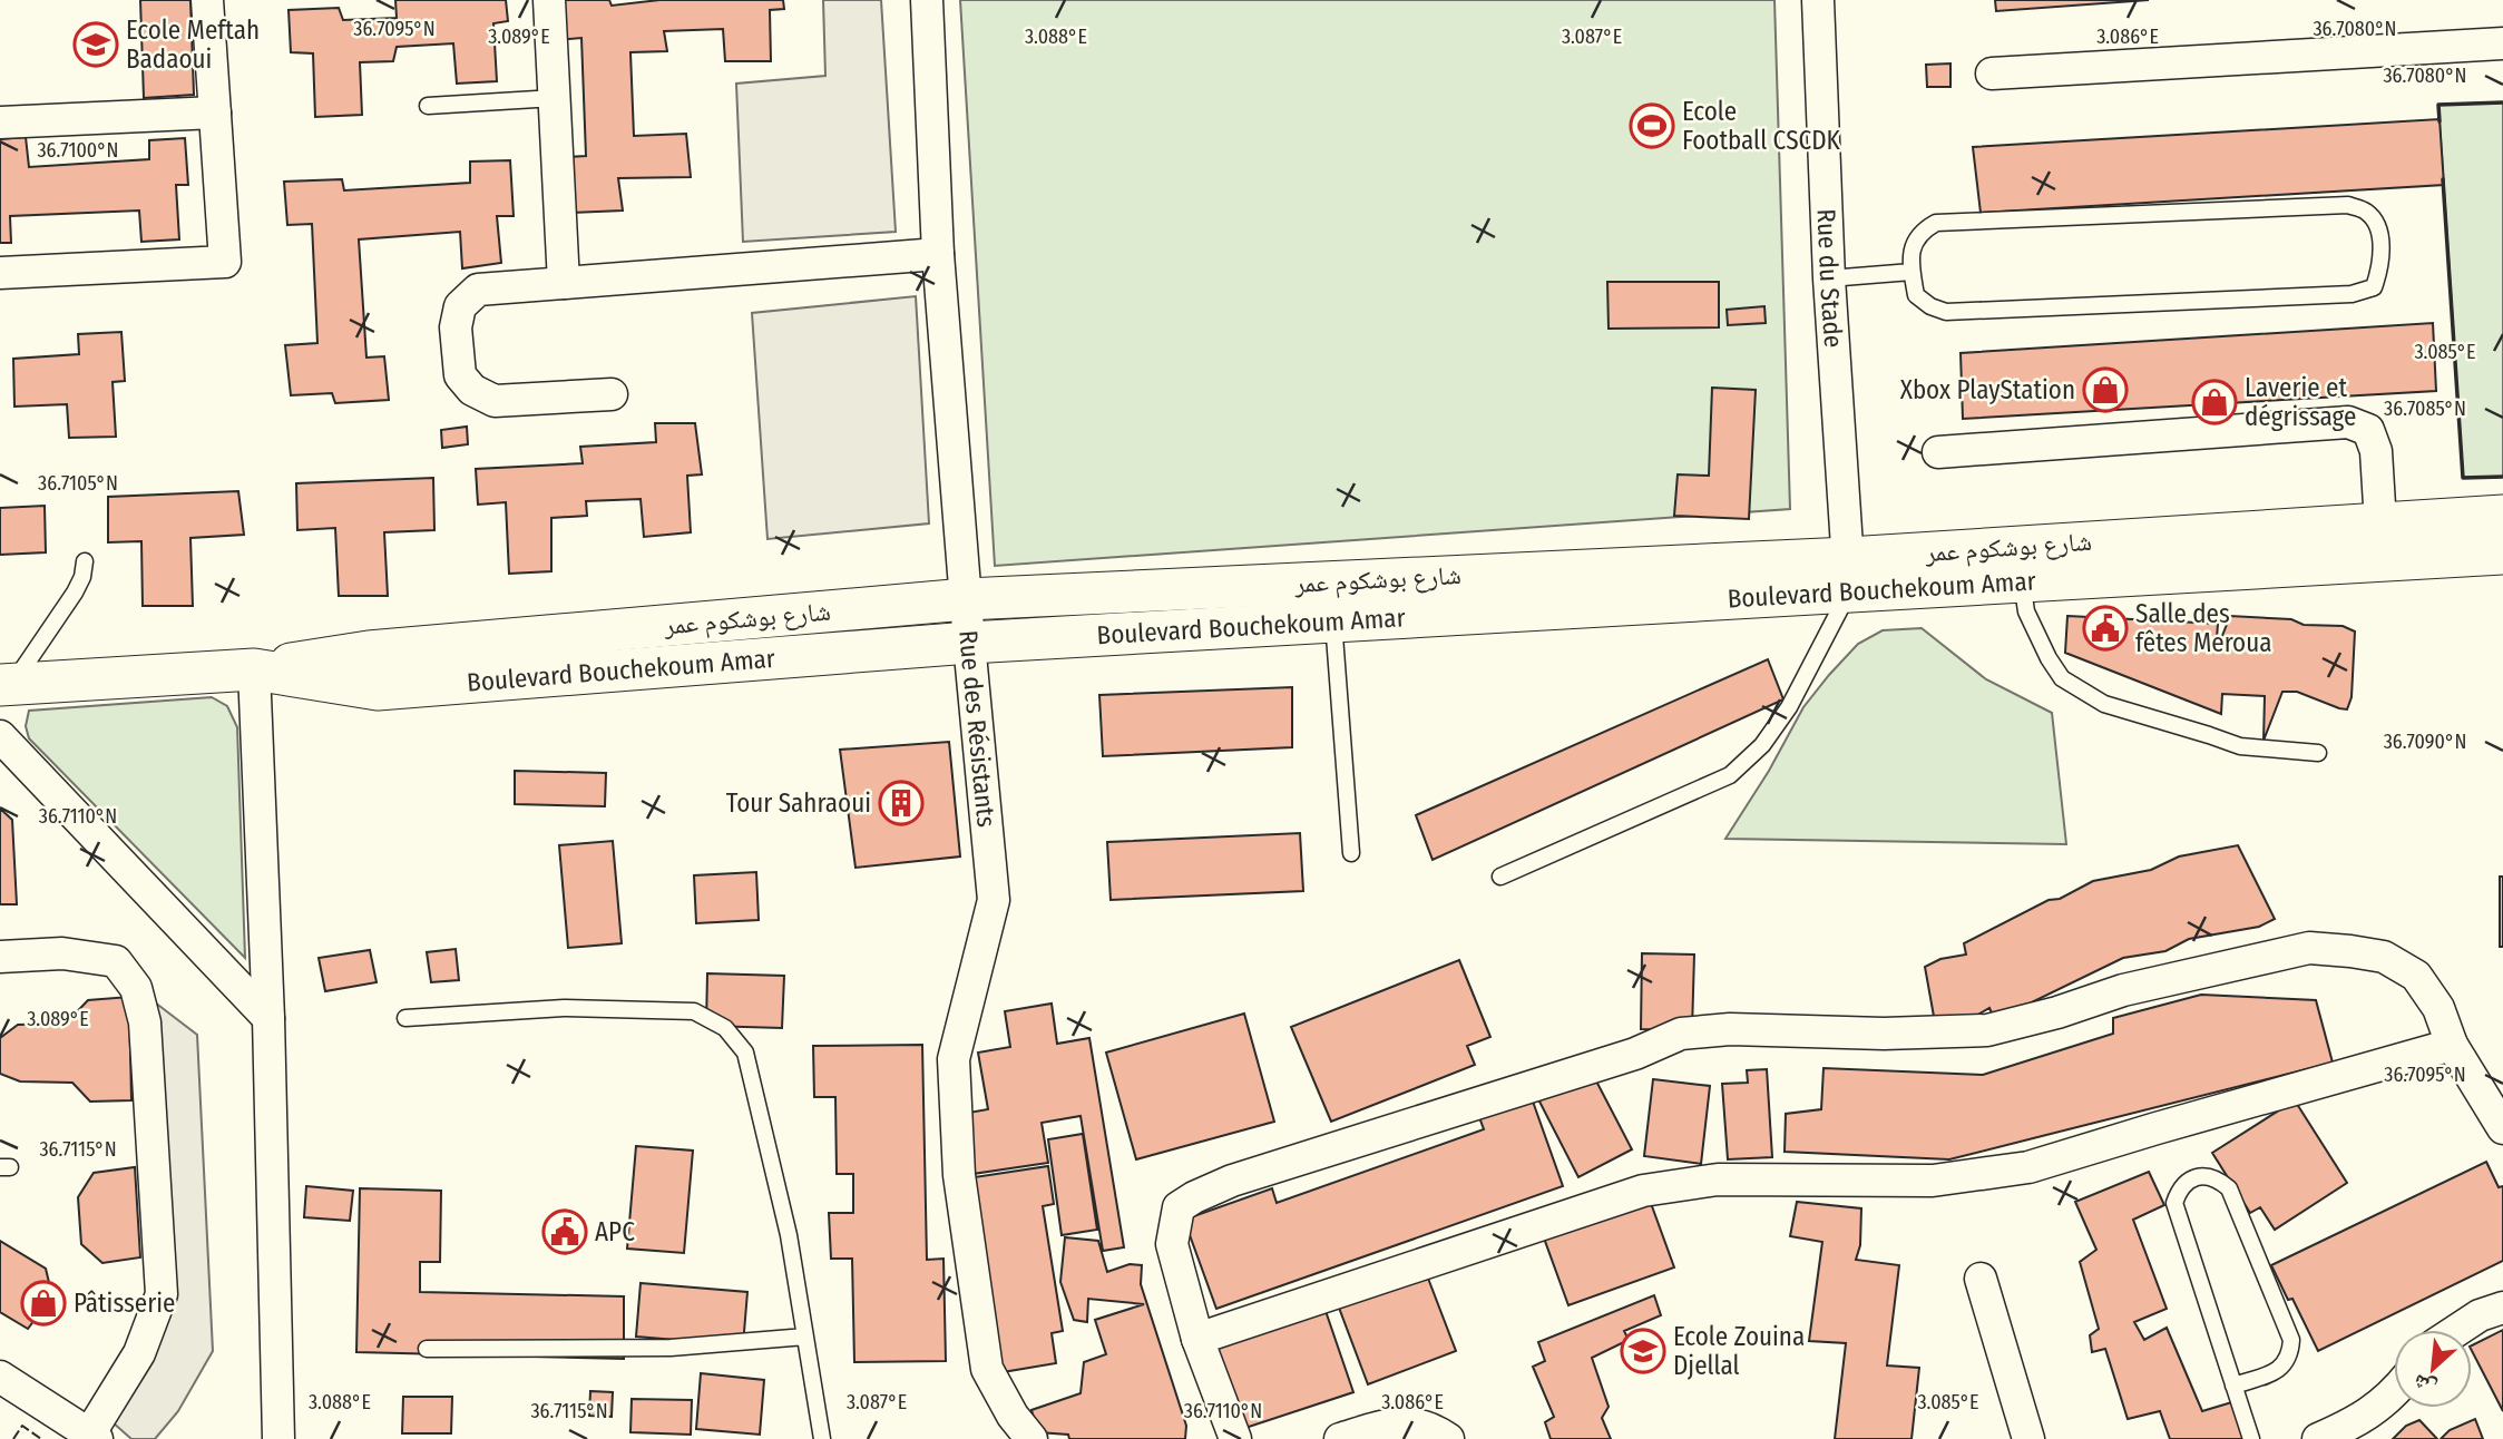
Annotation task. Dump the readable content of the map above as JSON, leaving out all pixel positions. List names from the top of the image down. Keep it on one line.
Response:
{"streets":{"street":["Rue du Stade","شارع بوشكوم عمر","Boulevard Bouchekoum Amar","Rue des Résistants"]},"crossings":[["Rue du Stade","شارع بوشكوم عمر"],["Rue du Stade","Boulevard Bouchekoum Amar"],["شارع بوشكوم عمر","Boulevard Bouchekoum Amar"],["شارع بوشكوم عمر","Rue des Résistants"],["Boulevard Bouchekoum Amar","Rue des Résistants"]],"places":{"school or university":["Ecole Meftah Badaoui","Ecole Zouina Djellal"],"sports":["Ecole Football CSCDK"],"shop":["Xbox PlayStation","Laverie et dégrissage","Pâtisserie"],"public building":["Salle des fêtes Meroua","APC"],"building":["Tour Sahraoui"]},"north":"bottom left","coordinates":["36.7080°N","36.7095°N","3.089°E","3.088°E","3.087°E","3.086°E","36.7100°N","3.085°E","36.7085°N","36.7105°N","36.7090°N","36.7110°N","36.7115°N"]}
